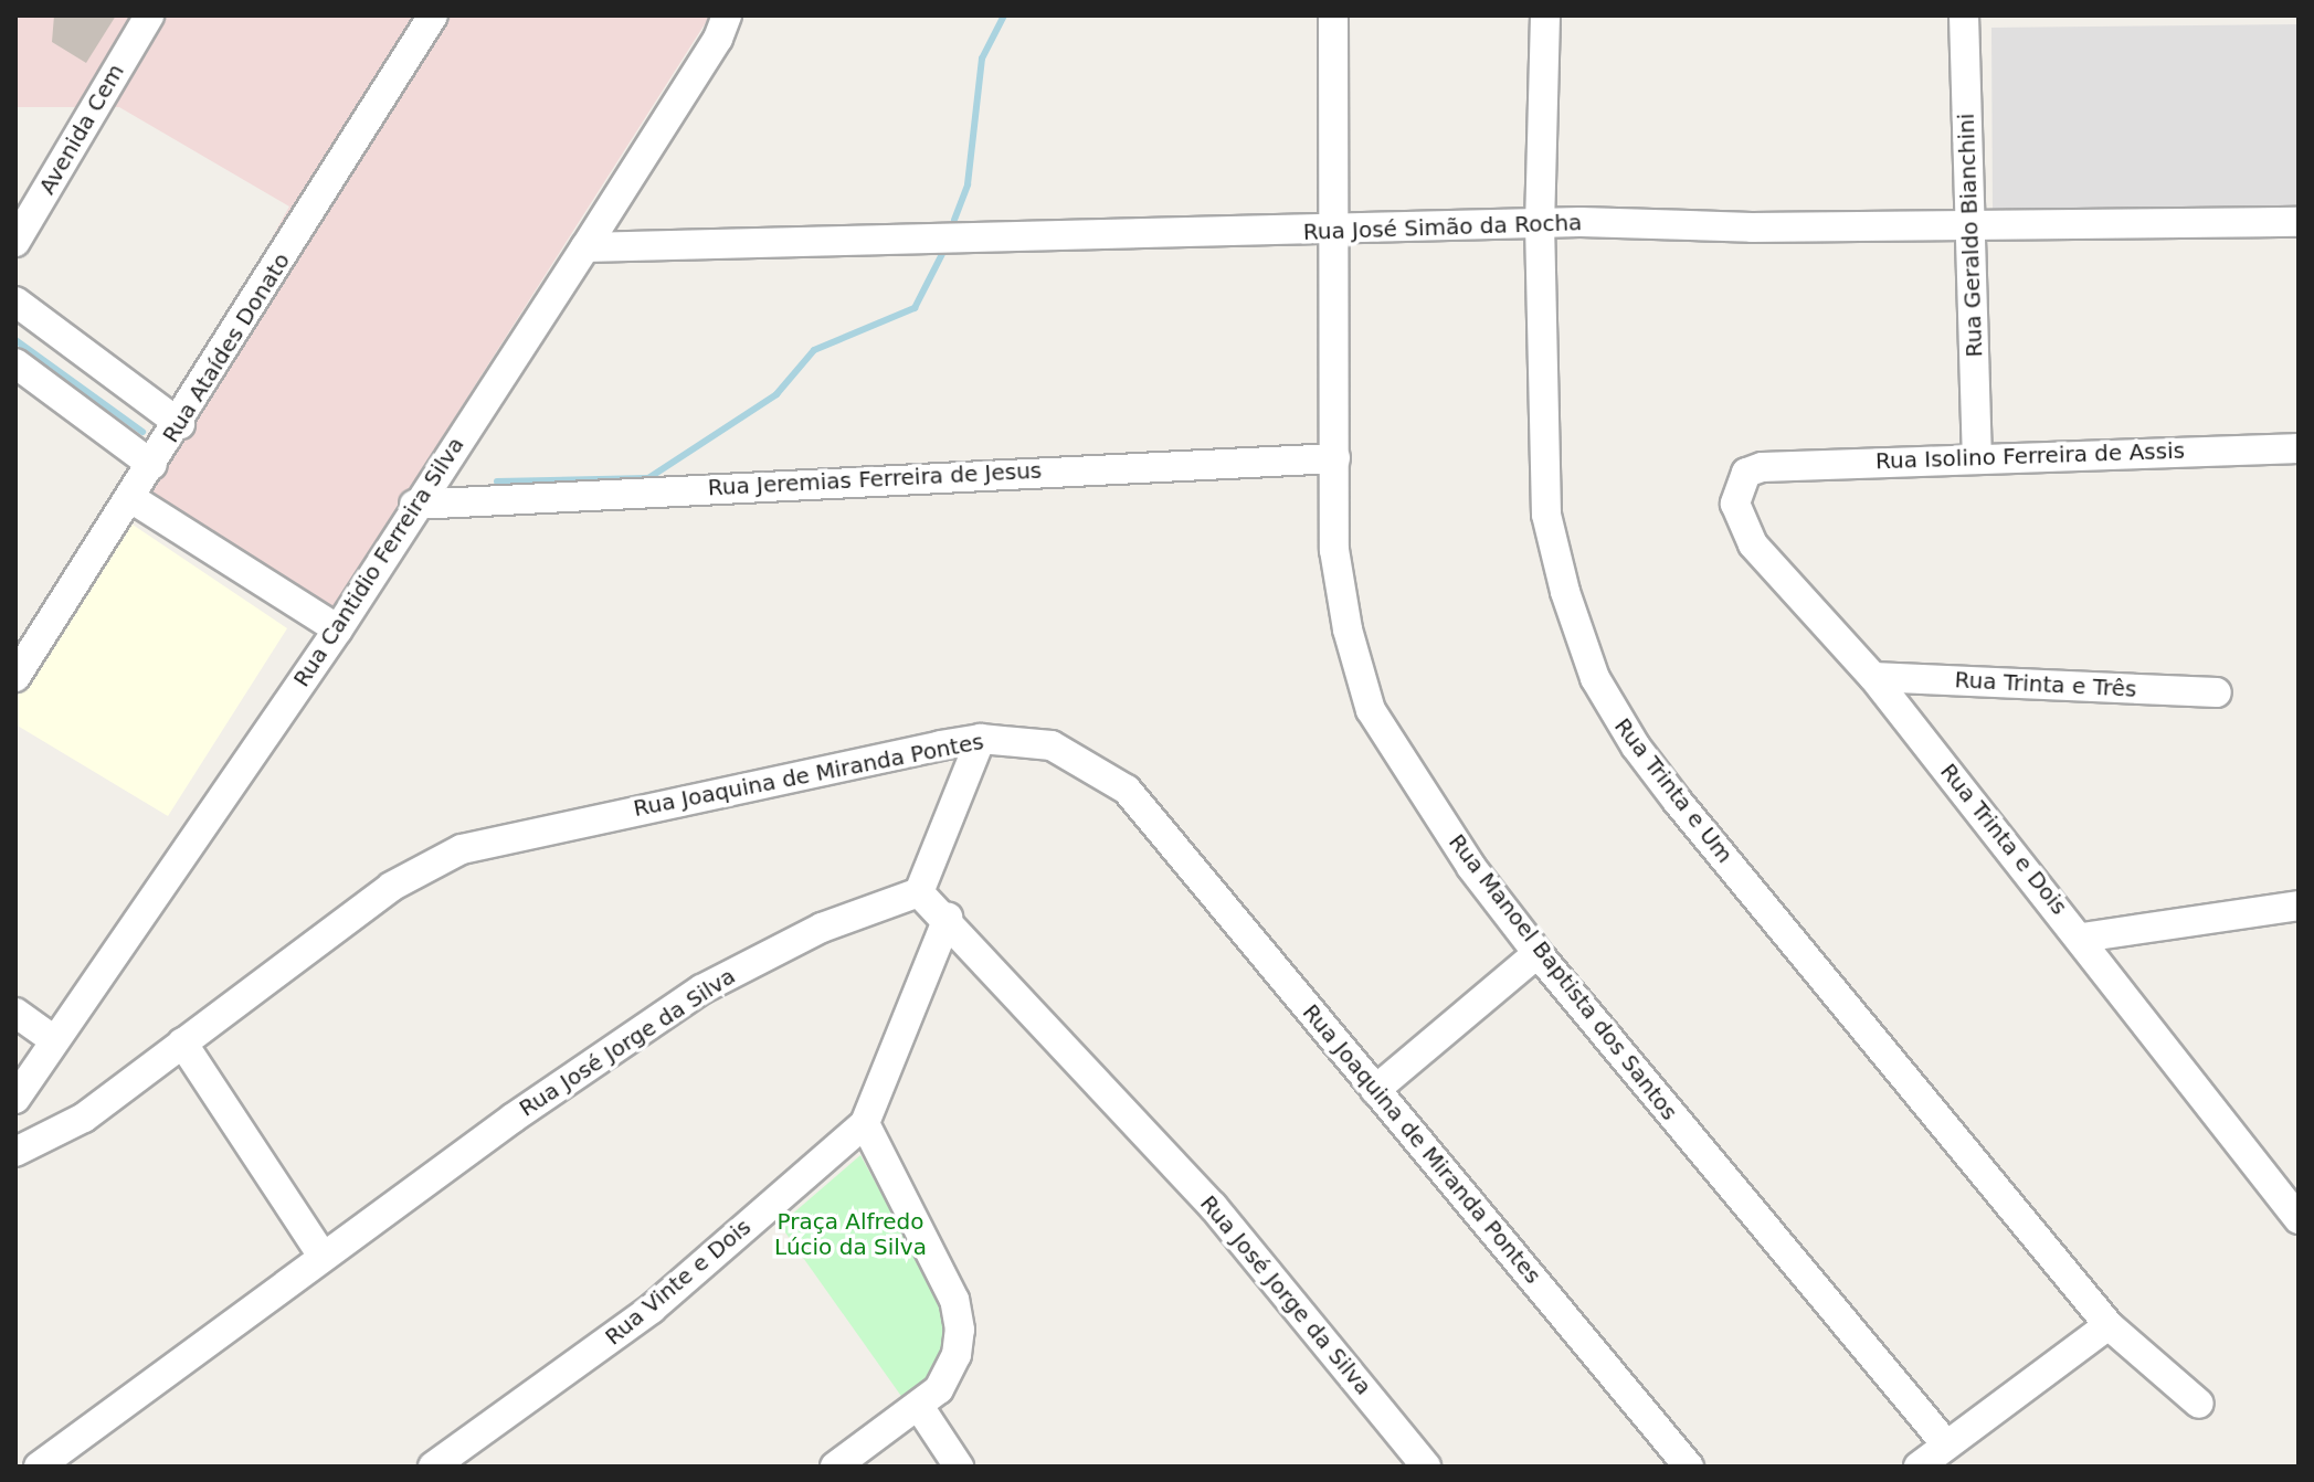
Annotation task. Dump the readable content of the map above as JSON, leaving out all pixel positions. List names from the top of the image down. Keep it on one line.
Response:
{"streets":{"street":["Avenida Cem","Rua José Simão da Rocha","Rua Geraldo Bianchini","Rua Ataídes Donato","Rua Isolino Ferreira de Assis","Rua Jeremias Ferreira de Jesus","Rua Cantidio Ferreira Silva","Rua Trinta e Três","Rua Joaquina de Miranda Pontes","Rua Trinta e Um","Rua Trinta e Dois","Rua Manoel Baptista dos Santos","Rua José Jorge da Silva","Rua Vinte e Dois"]},"crossings":[["Rua José Simão da Rocha","Rua Geraldo Bianchini"],["Rua José Simão da Rocha","Rua Cantidio Ferreira Silva"],["Rua José Simão da Rocha","Rua Trinta e Um"],["Rua José Simão da Rocha","Rua Manoel Baptista dos Santos"],["Rua Geraldo Bianchini","Rua Isolino Ferreira de Assis"],["Rua Isolino Ferreira de Assis","Rua Trinta e Dois"],["Rua Jeremias Ferreira de Jesus","Rua Cantidio Ferreira Silva"],["Rua Jeremias Ferreira de Jesus","Rua Manoel Baptista dos Santos"],["Rua Trinta e Três","Rua Trinta e Dois"],["Rua José Jorge da Silva","Rua Vinte e Dois"]],"parks":["Praça Alfredo Lúcio da Silva"]}
